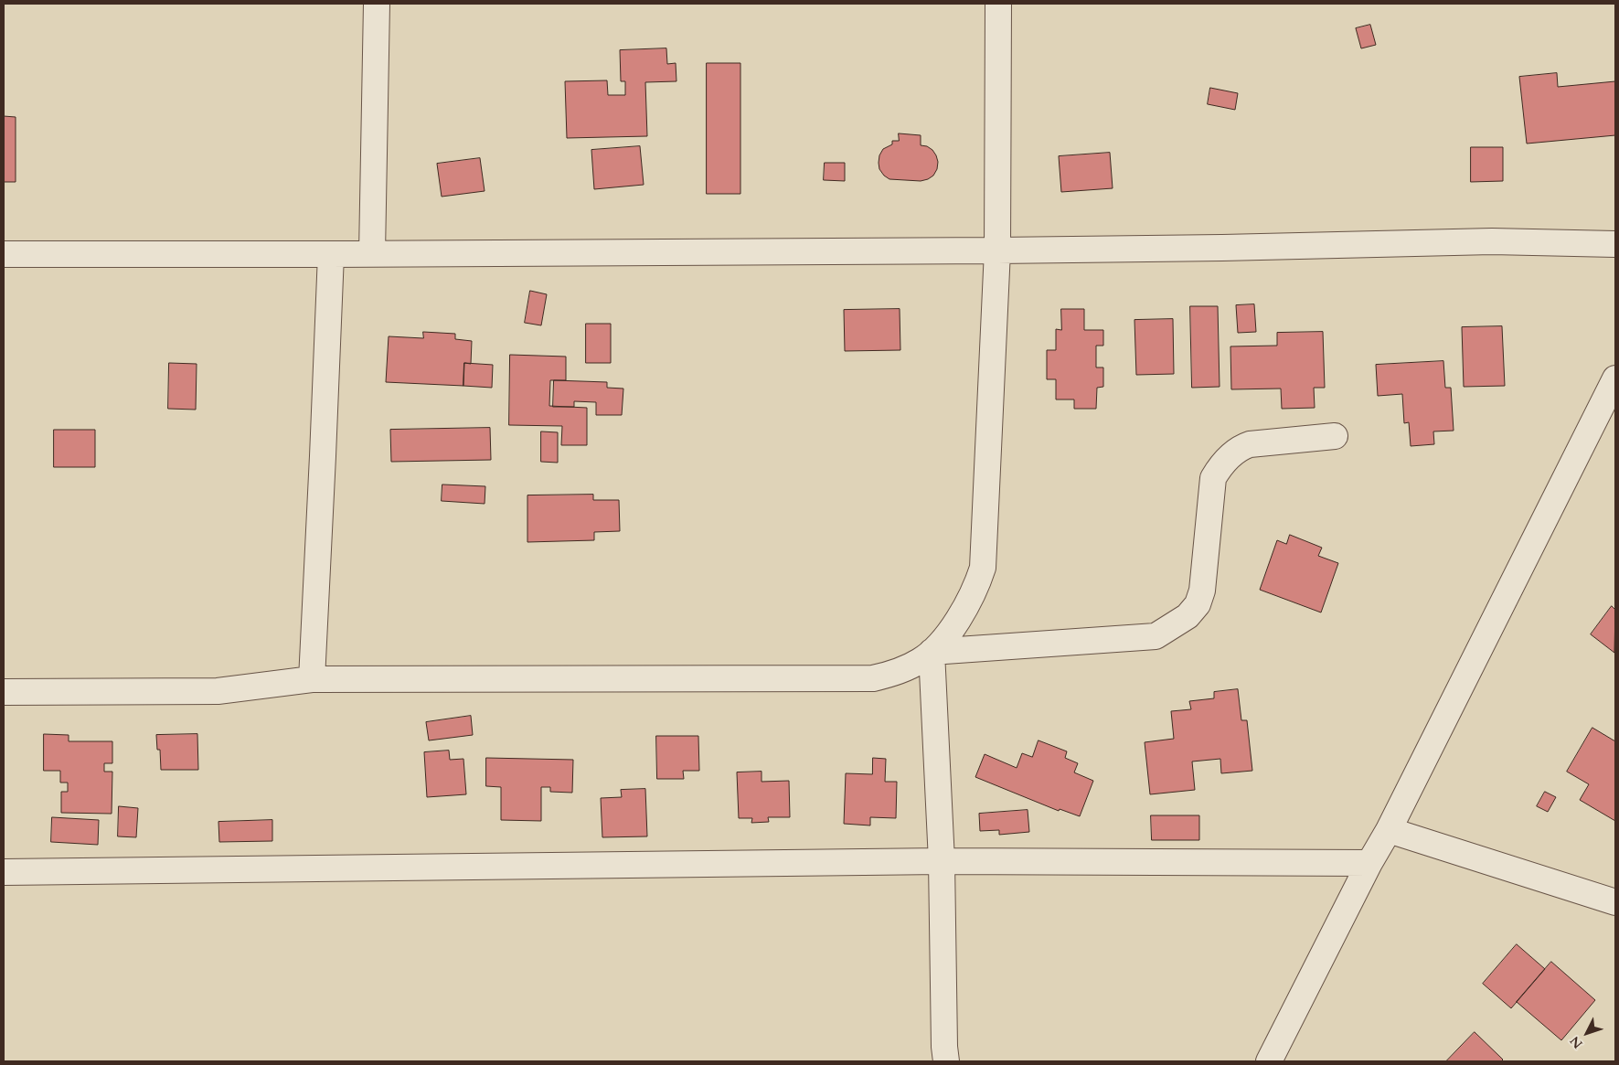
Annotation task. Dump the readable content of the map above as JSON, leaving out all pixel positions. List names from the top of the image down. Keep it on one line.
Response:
{"north":"bottom left"}
